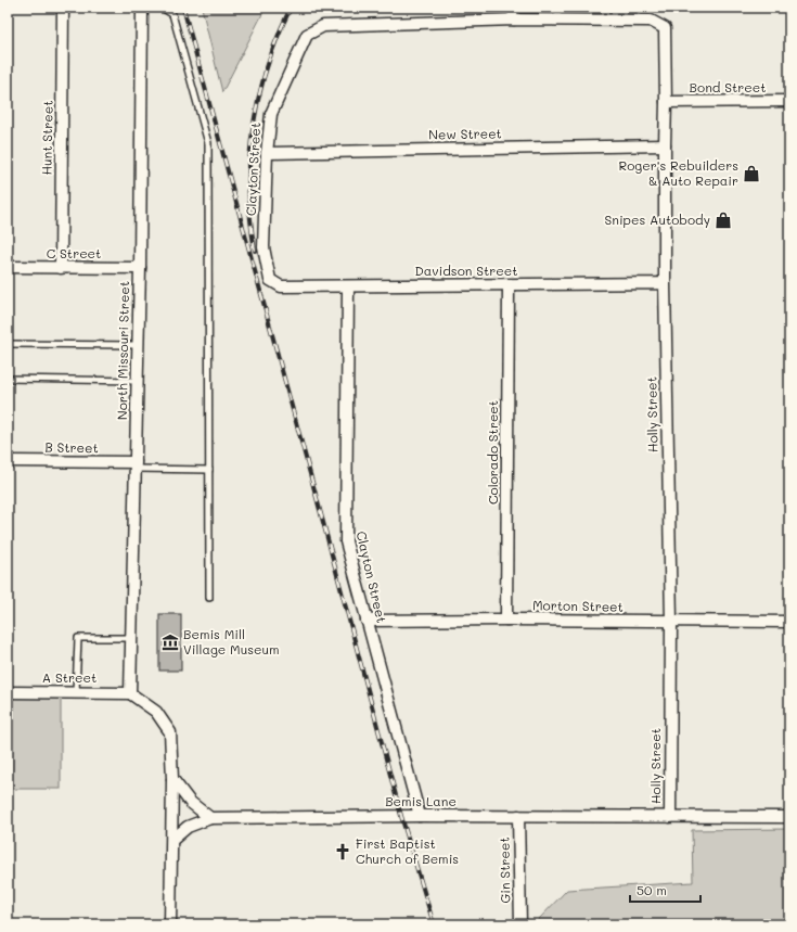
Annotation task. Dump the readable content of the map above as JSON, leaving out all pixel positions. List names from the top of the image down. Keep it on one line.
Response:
{"streets":{"street":["Bond Street","New Street","Hunt Street","Clayton Street","C Street","Davidson Street","North Missouri Street","Holly Street","B Street","Colorado Street","Morton Street","A Street","Bemis Lane","Gin Street"]},"crossings":[["Bond Street","Holly Street"],["New Street","Clayton Street"],["New Street","Holly Street"],["Hunt Street","C Street"],["Clayton Street","Davidson Street"],["Clayton Street","Holly Street"],["Clayton Street","Morton Street"],["Clayton Street","Bemis Lane"],["C Street","North Missouri Street"],["Davidson Street","Holly Street"],["Davidson Street","Colorado Street"],["North Missouri Street","B Street"],["North Missouri Street","A Street"],["Holly Street","Morton Street"],["Holly Street","Bemis Lane"],["Colorado Street","Morton Street"],["Bemis Lane","Gin Street"]],"places":{"shop":["Roger's Rebuilders & Auto Repair","Snipes Autobody"],"museum":["Bemis Mill Village Museum"],"church":["First Baptist Church of Bemis"]},"scale_bar":"50 m"}
